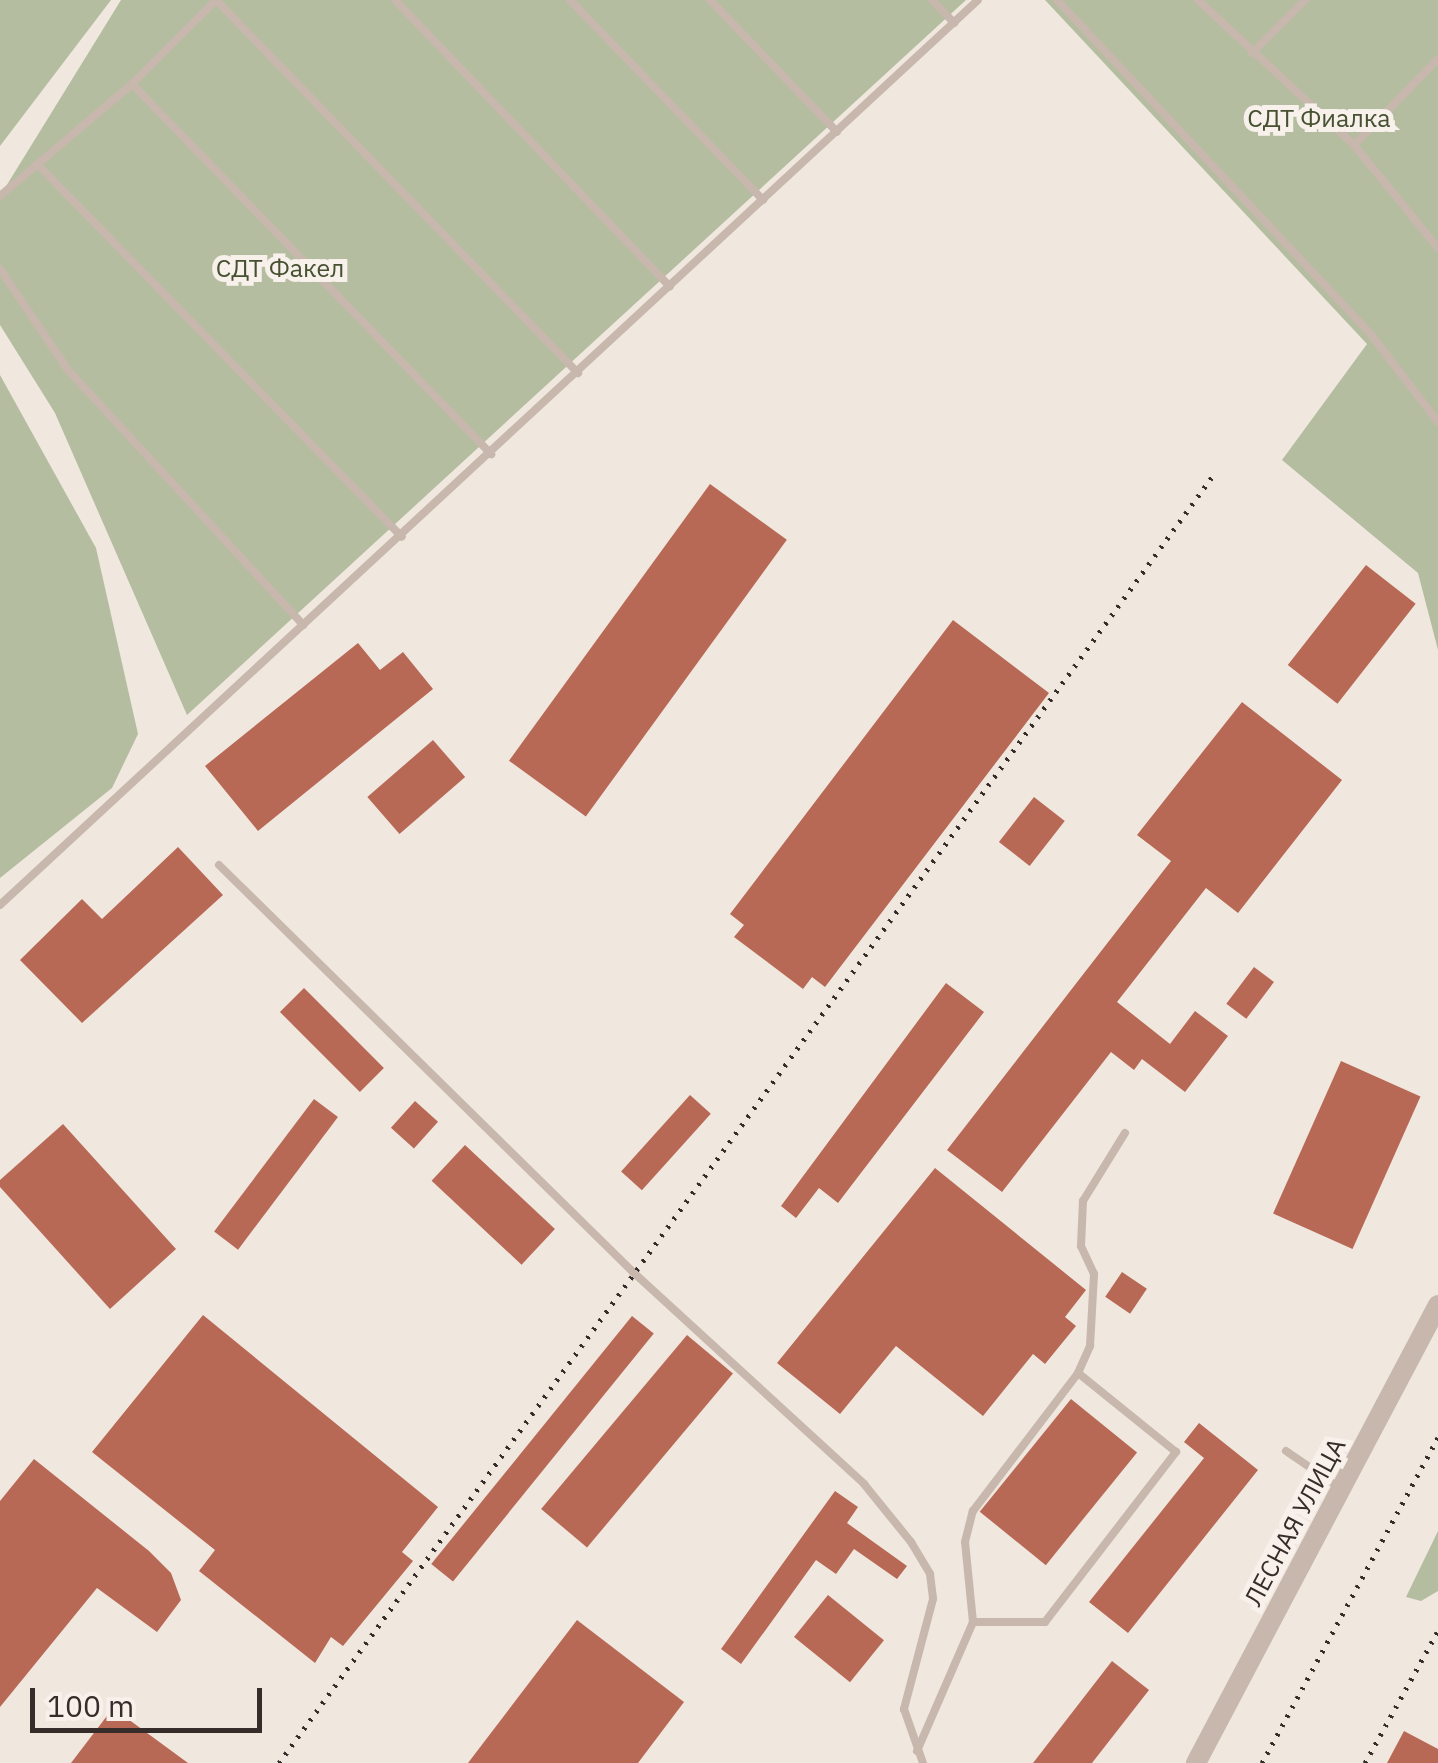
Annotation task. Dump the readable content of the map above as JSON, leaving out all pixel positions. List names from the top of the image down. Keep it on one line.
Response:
{"streets":{"street":["ЛЕСНАЯ УЛИЦА"]},"parks":["СДТ Фиалка","СДТ Факел"],"scale_bar":"100 m"}
